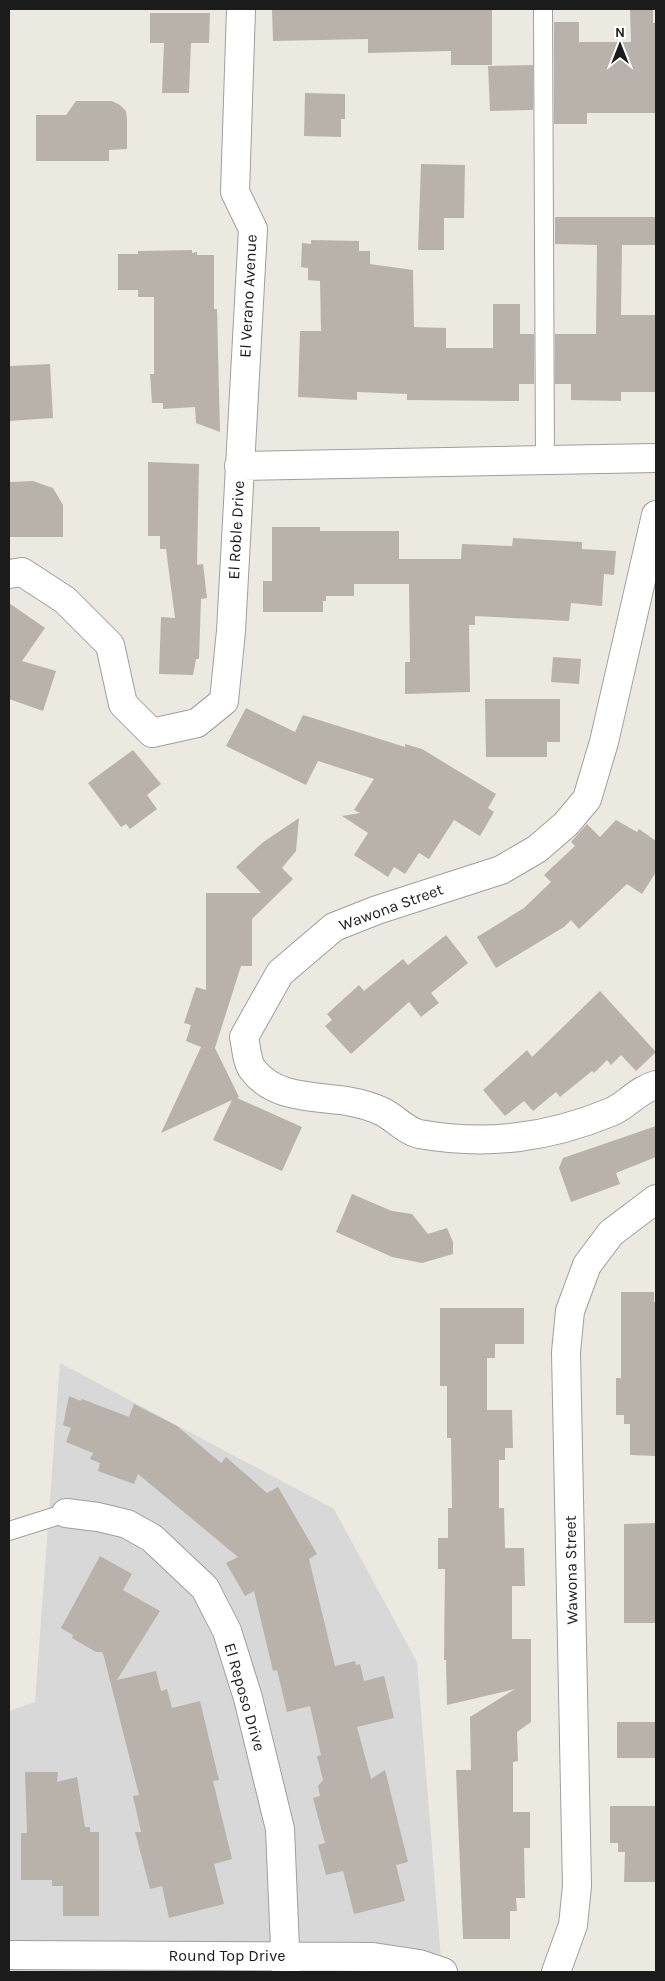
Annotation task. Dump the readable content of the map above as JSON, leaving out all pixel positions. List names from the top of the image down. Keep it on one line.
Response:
{"streets":{"street":["El Verano Avenue","El Roble Drive","Wawona Street","El Reposo Drive","Round Top Drive"]},"crossings":[["El Verano Avenue","El Roble Drive"],["El Reposo Drive","Round Top Drive"]],"north":"top"}
